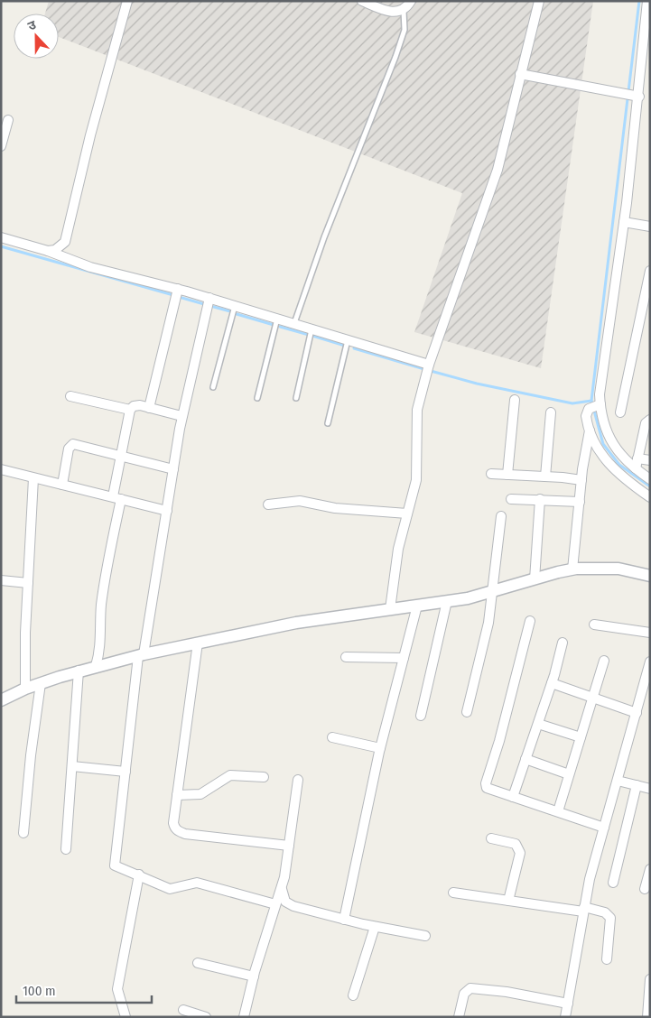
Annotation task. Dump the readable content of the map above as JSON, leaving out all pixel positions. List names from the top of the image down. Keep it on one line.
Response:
{"scale_bar":"100 m","north":"top"}
